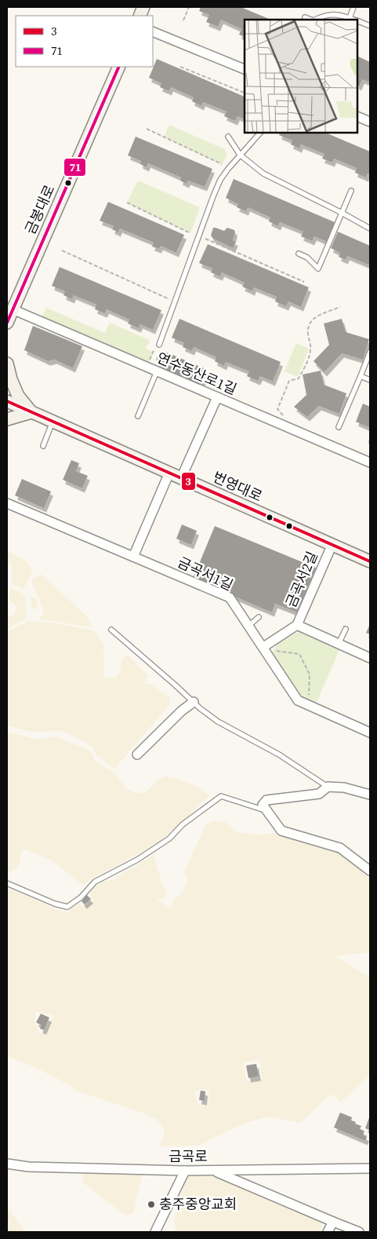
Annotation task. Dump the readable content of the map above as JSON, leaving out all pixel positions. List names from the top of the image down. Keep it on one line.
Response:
{"streets":{"street":["금봉대로","연수동산로1길","번영대로","금곡서1길","금곡서2길","금곡로"]},"crossings":[["금봉대로","연수동산로1길"],["번영대로","금곡서2길"],["금곡서1길","금곡서2길"]],"places":["충주중앙교회"],"lines":["transit line 71","transit line 3"],"legend":["3","71"]}
